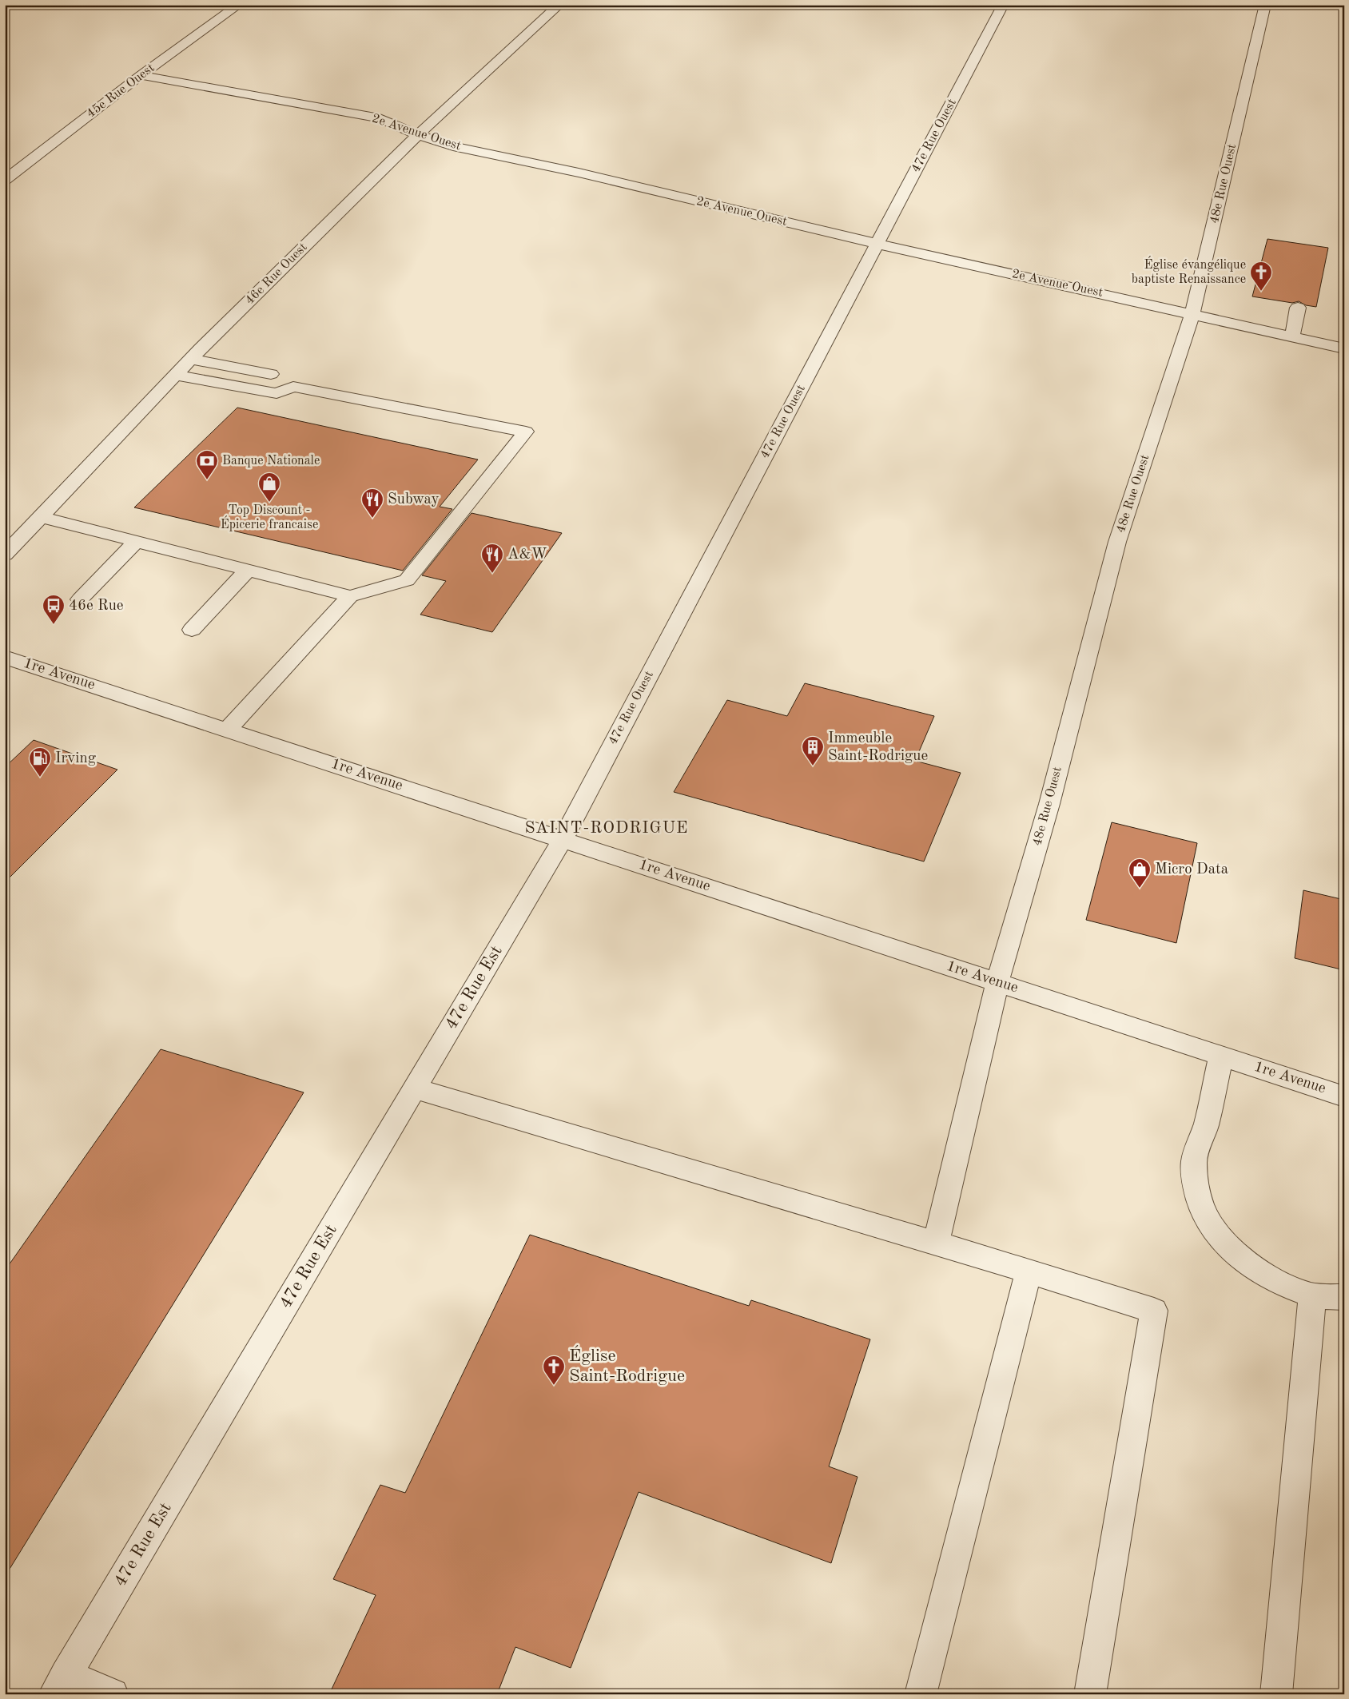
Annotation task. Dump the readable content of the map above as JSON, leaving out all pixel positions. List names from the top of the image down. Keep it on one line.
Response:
{"streets":{"street":["45e Rue Ouest","2e Avenue Ouest","47e Rue Ouest","48e Rue Ouest","46e Rue Ouest","1re Avenue","47e Rue Est"]},"crossings":[["45e Rue Ouest","2e Avenue Ouest"],["2e Avenue Ouest","47e Rue Ouest"],["2e Avenue Ouest","48e Rue Ouest"],["2e Avenue Ouest","46e Rue Ouest"],["47e Rue Ouest","1re Avenue"],["47e Rue Ouest","47e Rue Est"],["48e Rue Ouest","1re Avenue"],["1re Avenue","47e Rue Est"]],"districts":["SAINT-RODRIGUE"],"places":{"church":["Église évangélique baptiste Renaissance","Église Saint-Rodrigue"],"bank":["Banque Nationale"],"shop":["Top Discount - Épicerie francaise","Micro Data"],"restaurant":["Subway","A&W"],"bus stop":["46e Rue"],"building":["Immeuble Saint-Rodrigue"],"fuel station":["Irving"]}}
